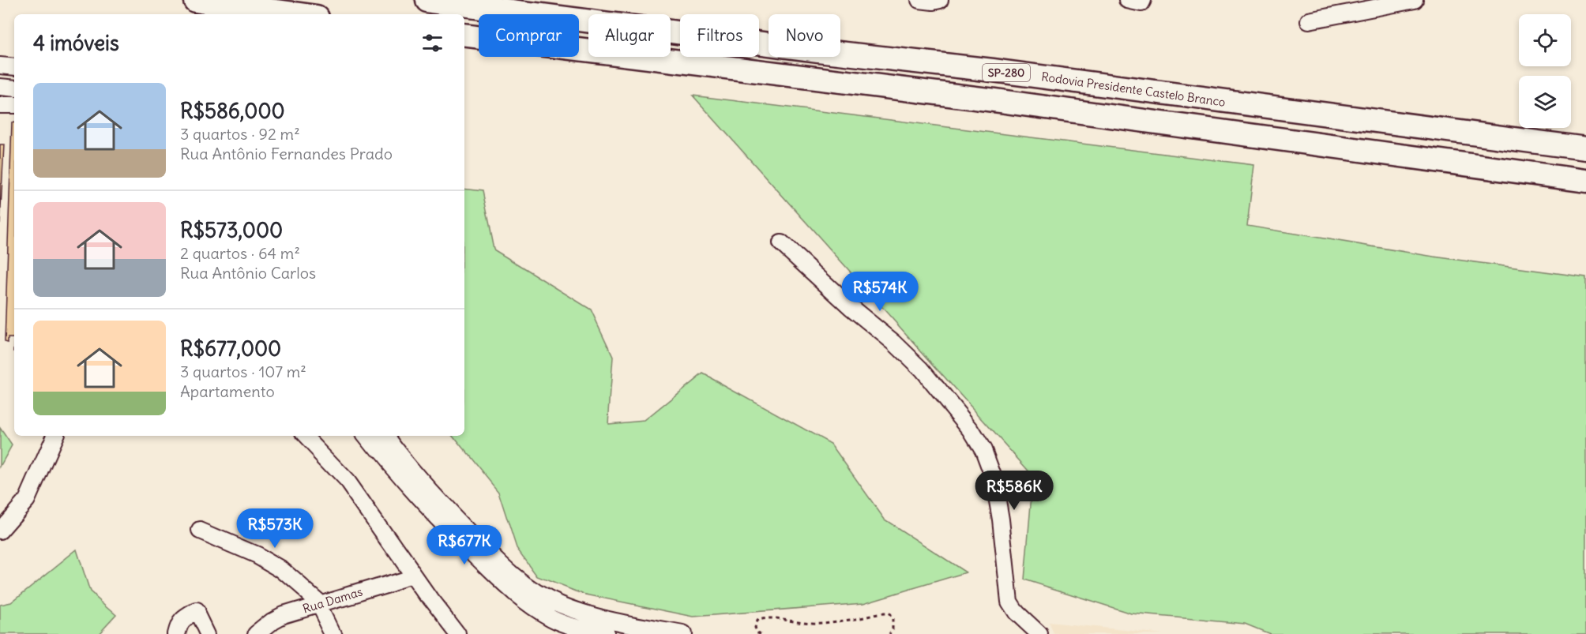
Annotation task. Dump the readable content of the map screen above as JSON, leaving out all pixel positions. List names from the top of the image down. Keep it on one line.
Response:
{"streets":{"highway":["SP-280","Rodovia Presidente Castelo Branco"],"street":["Rua Damas"]},"page":{"chip":["Comprar","Alugar","Filtros","Novo"],"heading":"4 imóveis","list":[{"name":"R$586,000","note":"3 quartos · 92 m² · Rua Antônio Fernandes Prado"},{"name":"R$573,000","note":"2 quartos · 64 m² · Rua Antônio Carlos"},{"name":"R$677,000","note":"3 quartos · 107 m² · Apartamento"}],"price":["R$574K","R$586K","R$573K","R$677K"]}}
